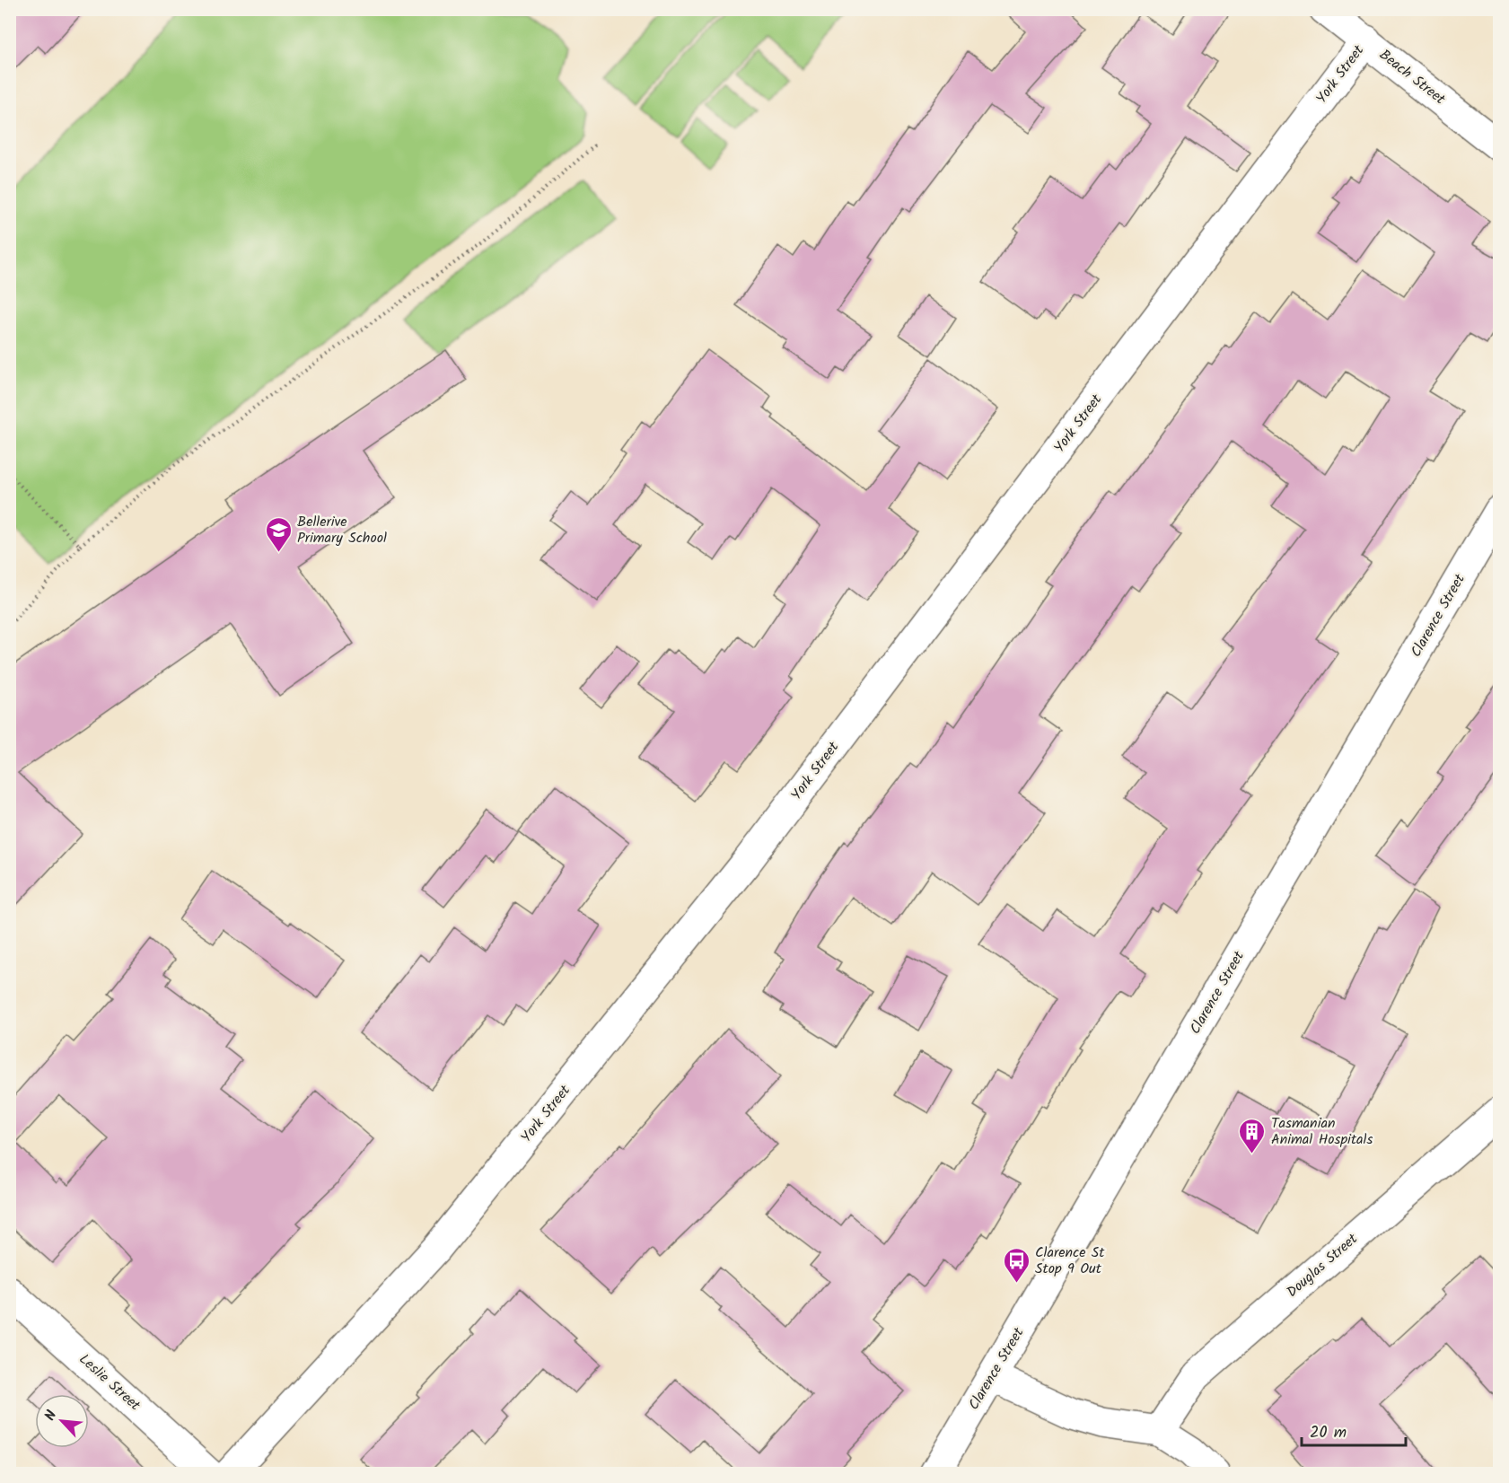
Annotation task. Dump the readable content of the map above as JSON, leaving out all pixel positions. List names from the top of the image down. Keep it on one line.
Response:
{"streets":{"street":["York Street","Beach Street","Clarence Street","Douglas Street","Leslie Street"]},"crossings":[["York Street","Beach Street"]],"places":{"school or university":["Bellerive Primary School"],"building":["Tasmanian Animal Hospitals"],"bus stop":["Clarence St Stop 9 Out"]},"scale_bar":"20 m","north":"top left"}
